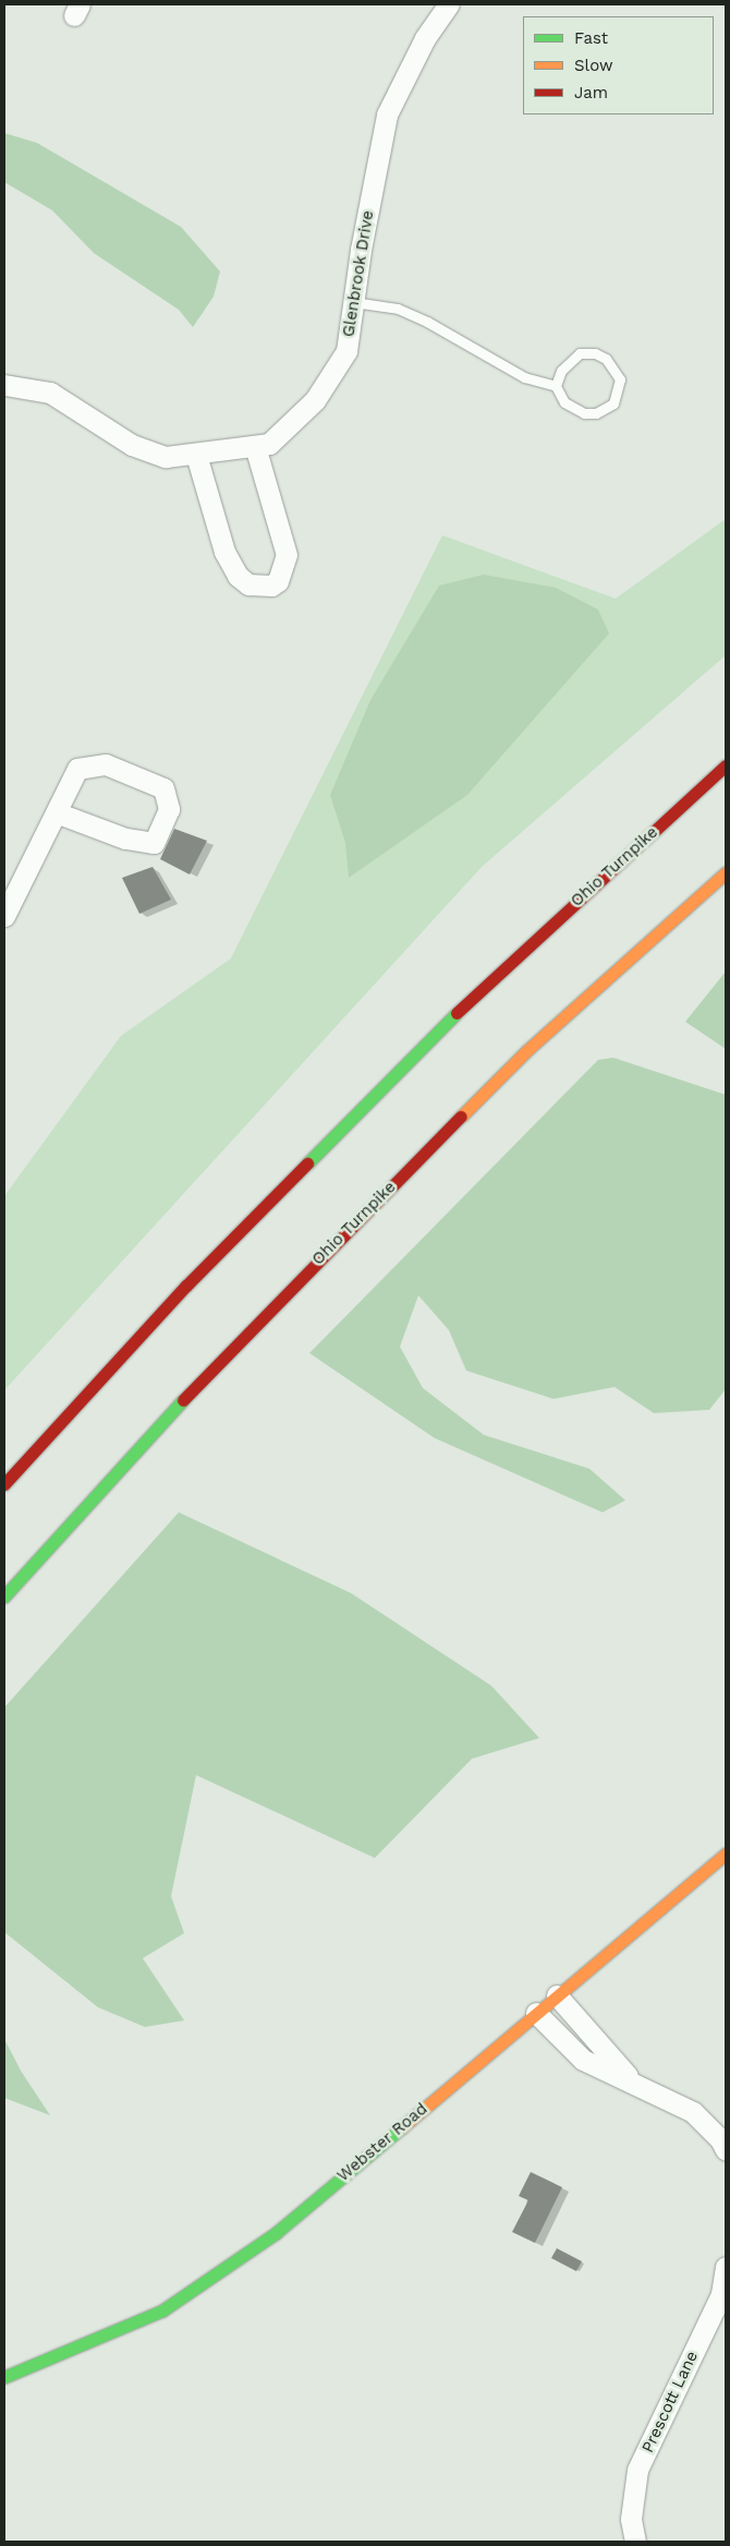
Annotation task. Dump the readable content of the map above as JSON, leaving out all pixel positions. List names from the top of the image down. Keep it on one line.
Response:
{"streets":{"main road":["Ohio Turnpike","Webster Road"],"street":["Glenbrook Drive","Prescott Lane"]},"legend":["Fast","Slow","Jam"]}
